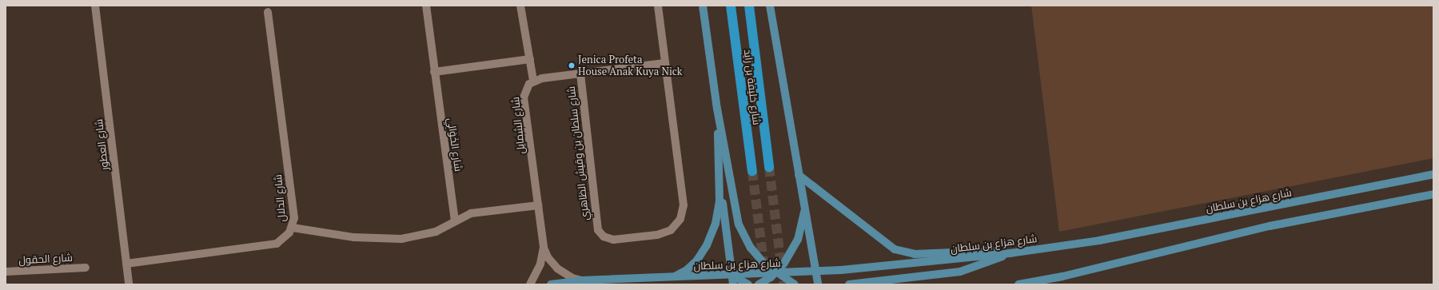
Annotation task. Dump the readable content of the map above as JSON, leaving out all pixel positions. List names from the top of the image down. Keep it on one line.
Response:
{"streets":{"highway":["شارع خليفة بن زايد"],"main road":["شارع هزاع بن سلطان"],"street":["شارع الشمايل","شارع العطور","شارع الخَوَالِي","شارع سلطان بن وقيش الظاهري","شارع الدلال","شارع الحقول"]},"crossings":[["شارع الشمايل","شارع هزاع بن سلطان"],["شارع العطور","شارع الدلال"]],"places":["Jenica Profeta House Anak Kuya Nick"]}
